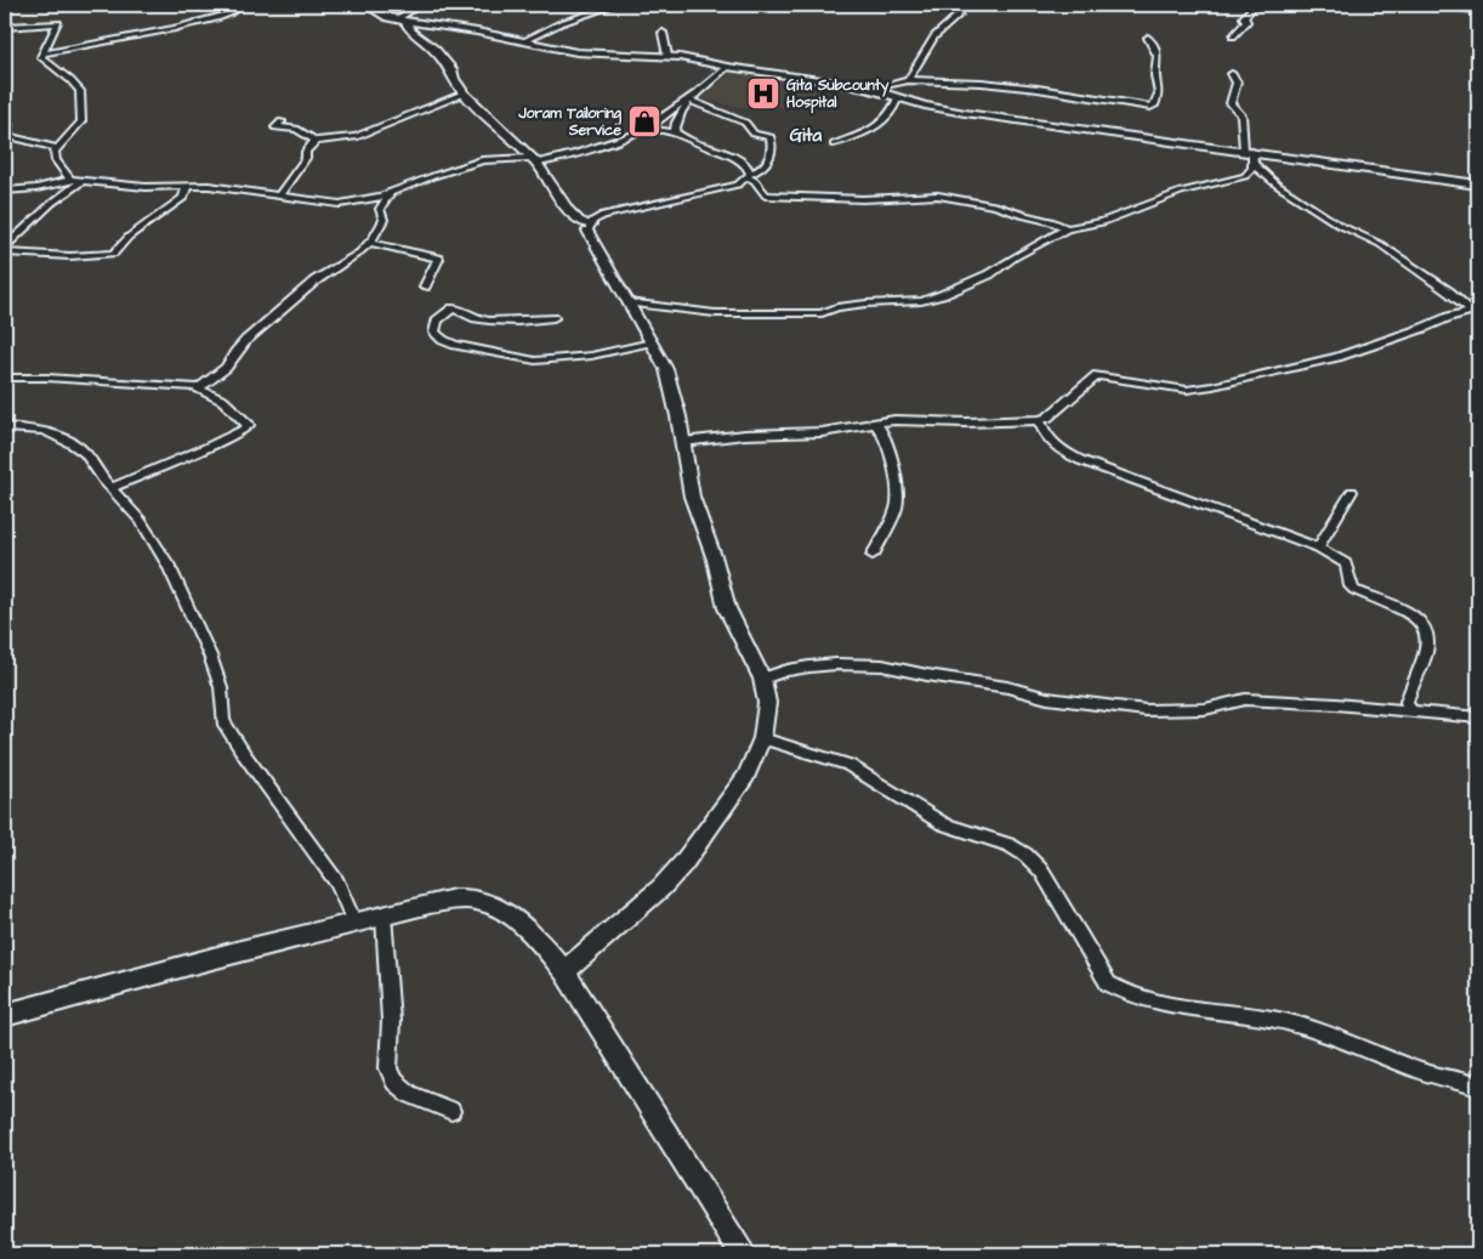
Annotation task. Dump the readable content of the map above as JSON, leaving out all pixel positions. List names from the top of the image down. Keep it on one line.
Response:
{"districts":["Gita"],"places":{"hospital":["Gita Subcounty Hospital"],"shop":["Joram Tailoring Service"]}}
